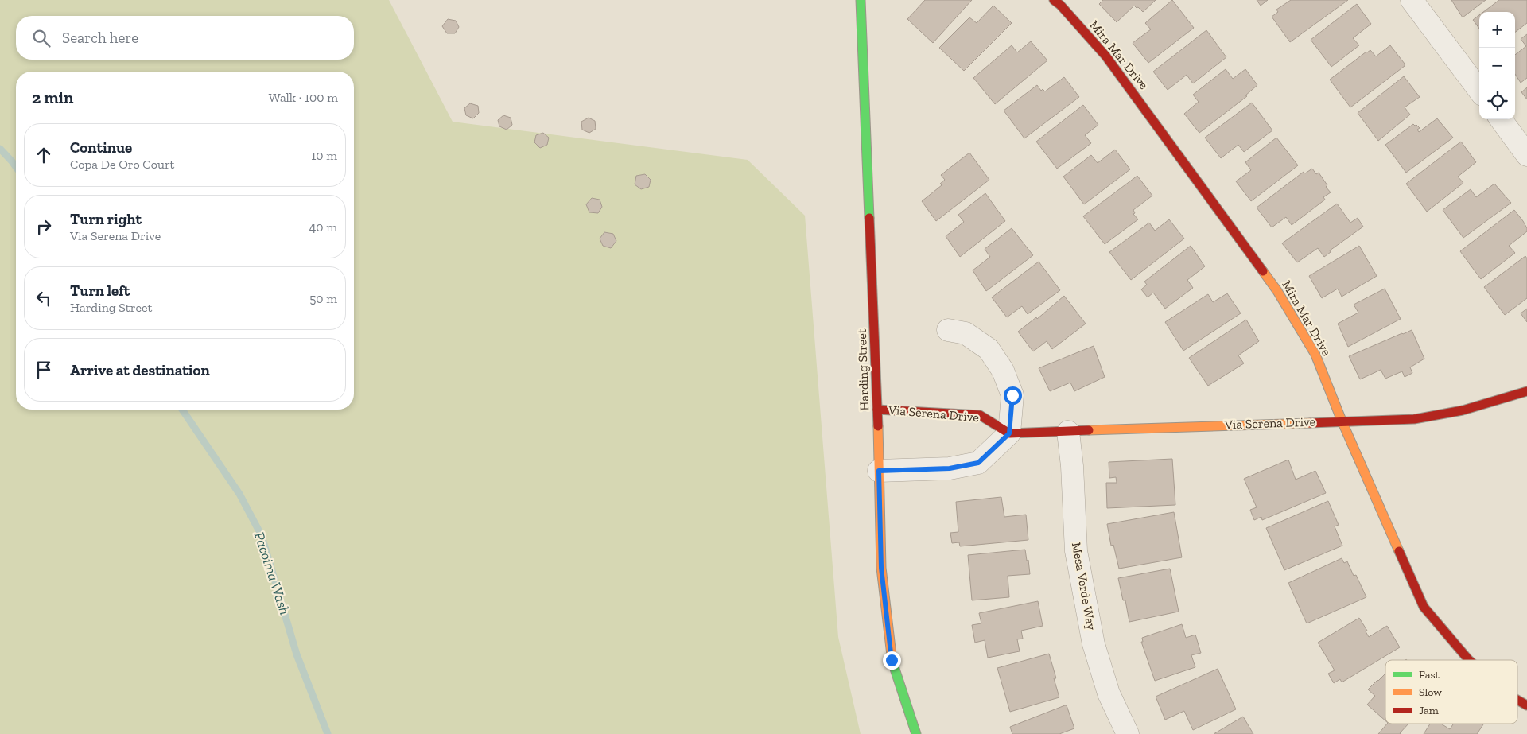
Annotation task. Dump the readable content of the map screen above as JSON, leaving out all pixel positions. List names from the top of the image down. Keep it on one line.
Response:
{"streets":{"street":["Mira Mar Drive","Harding Street","Via Serena Drive","Mesa Verde Way"]},"crossings":[["Mira Mar Drive","Via Serena Drive"],["Harding Street","Via Serena Drive"],["Via Serena Drive","Mesa Verde Way"]],"water":["Pacoima Wash"],"legend":["Fast","Slow","Jam"],"page":{"map_buttons":["+","−"],"search":"Search here","heading":["2 min","Walk · 100 m"],"list":[["Continue","Copa De Oro Court","10 m"],["Turn right","Via Serena Drive","40 m"],["Turn left","Harding Street","50 m"],"Arrive at destination"]}}
